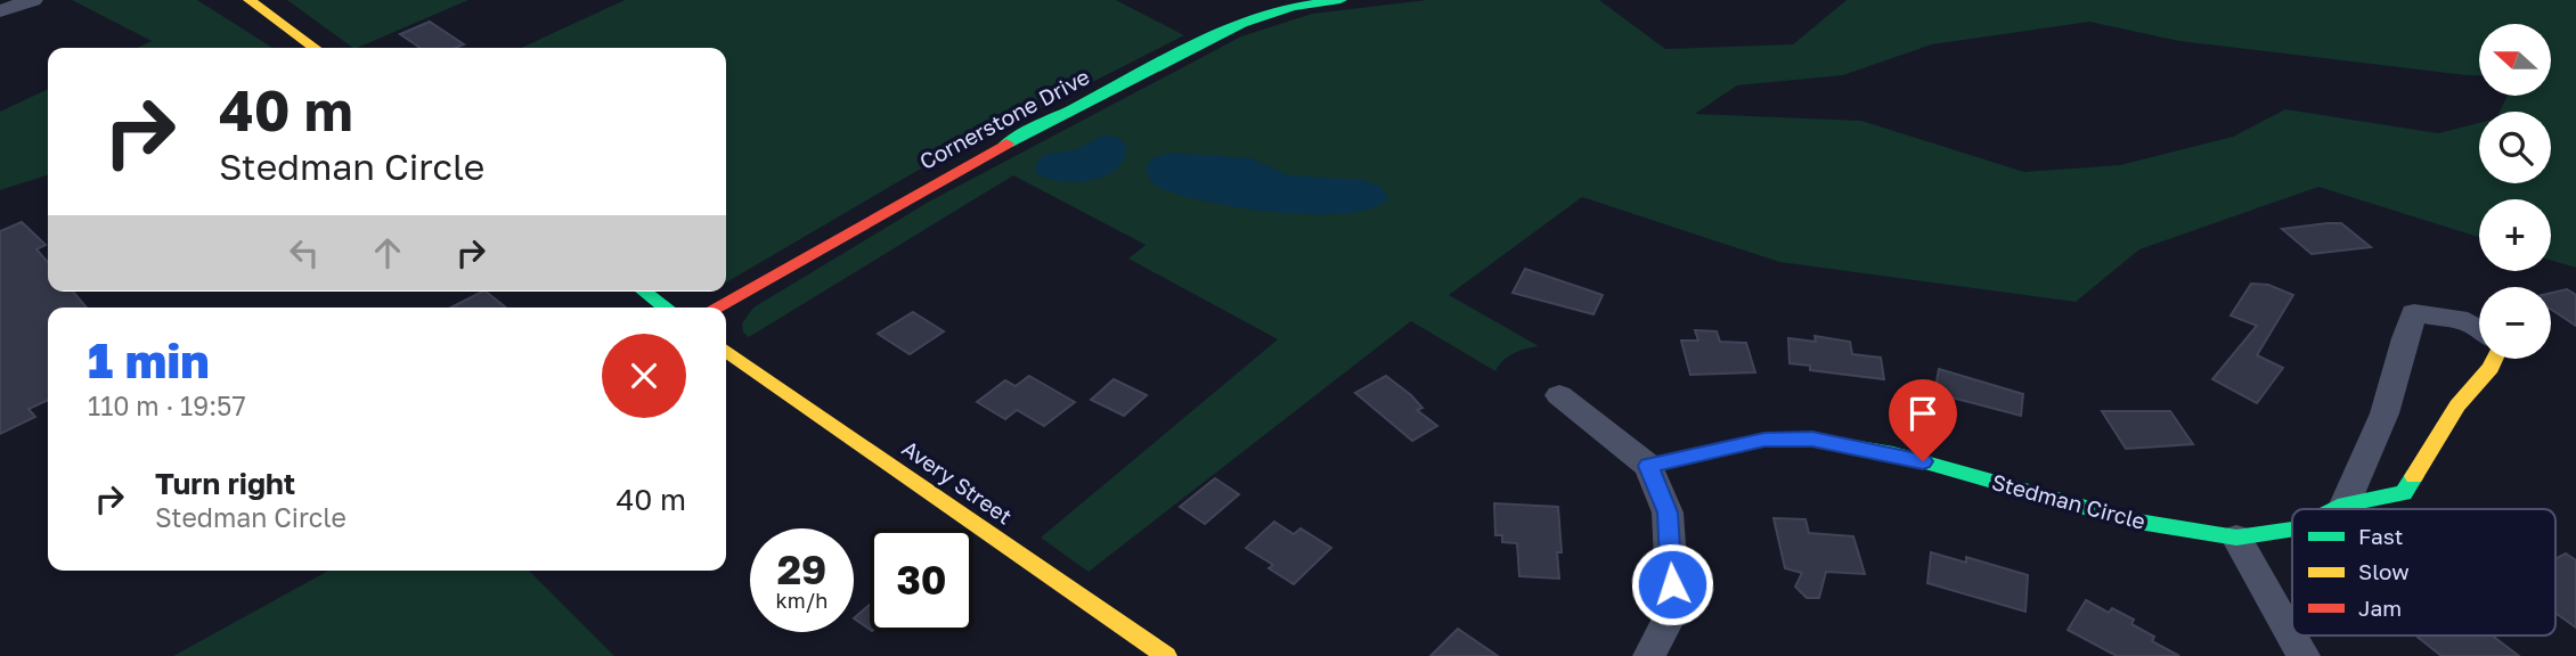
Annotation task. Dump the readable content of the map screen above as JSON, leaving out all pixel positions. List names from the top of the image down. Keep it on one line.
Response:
{"streets":{"street":["Cornerstone Drive","Avery Street","Stedman Circle"]},"legend":["Fast","Slow","Jam"],"north":"left","page":{"map_buttons":["+","−"],"turn":["40 m","Stedman Circle"],"heading":["1 min","110 m · 19:57"],"list":[{"name":"Turn right","note":"Stedman Circle","value":"40 m"}],"speed":"29 km/h","limit":"30"}}
